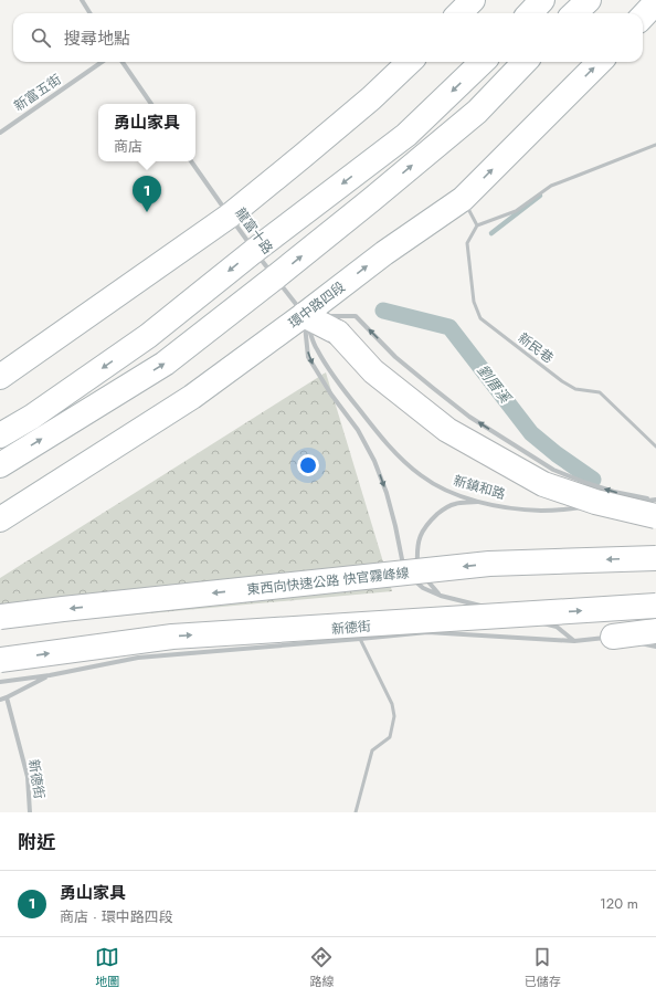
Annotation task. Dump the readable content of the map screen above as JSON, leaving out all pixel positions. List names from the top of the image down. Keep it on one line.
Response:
{"streets":{"main road":["環中路四段","東西向快速公路 快官霧峰線"],"street":["新富五街","龍富十路","新鎮和路","新德街"],"lane":["新民巷"]},"crossings":[["龍富十路","環中路四段"],["龍富十路","新鎮和路"],["環中路四段","新鎮和路"]],"water":["劉厝溪"],"page":{"search":"搜尋地點","popup":["勇山家具","商店"],"pins":"1","heading":"附近","list":[{"mark":"1","name":"勇山家具","note":"商店 · 環中路四段","value":"120 m"}],"nav":["地圖","路線","已儲存"]}}
